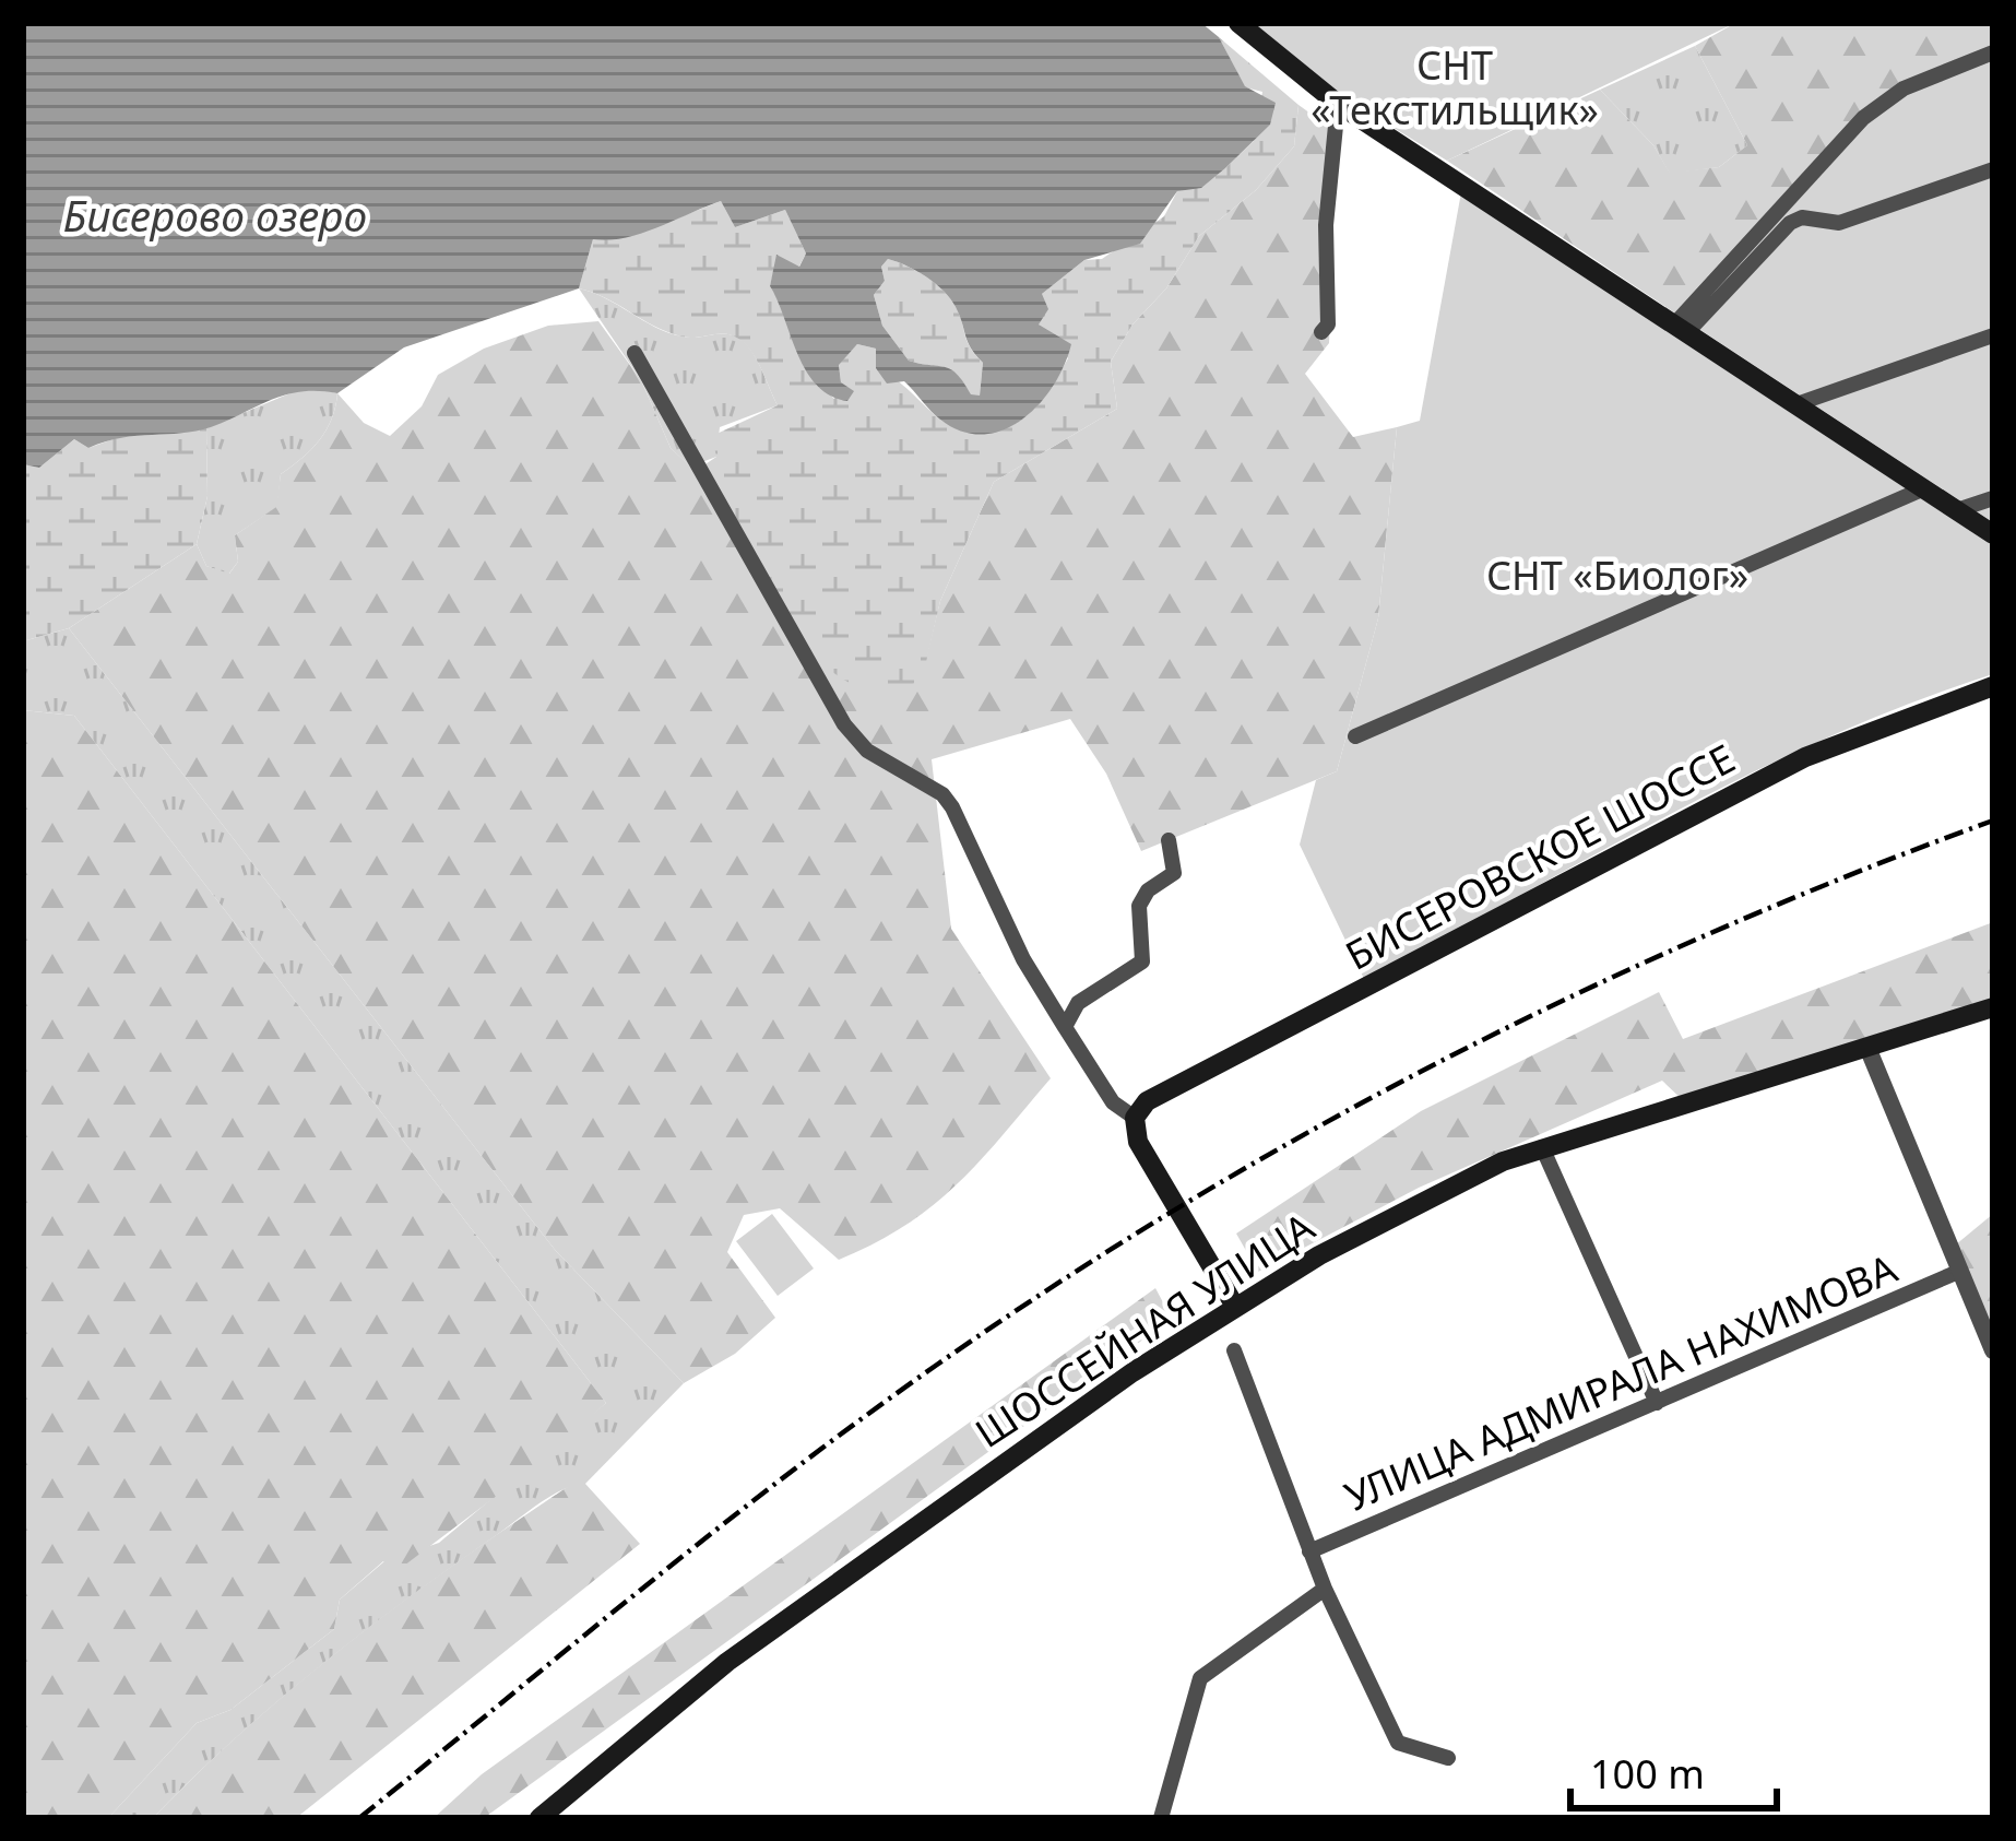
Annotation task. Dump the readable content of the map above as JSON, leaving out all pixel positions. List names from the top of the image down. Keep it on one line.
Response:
{"streets":{"main road":["БИСЕРОВСКОЕ ШОССЕ","ШОССЕЙНАЯ УЛИЦА"],"street":["УЛИЦА АДМИРАЛА НАХИМОВА"]},"water":["Бисерово озеро"],"parks":["СНТ «Текстильщик»","СНТ «Биолог»"],"scale_bar":"100 m"}
